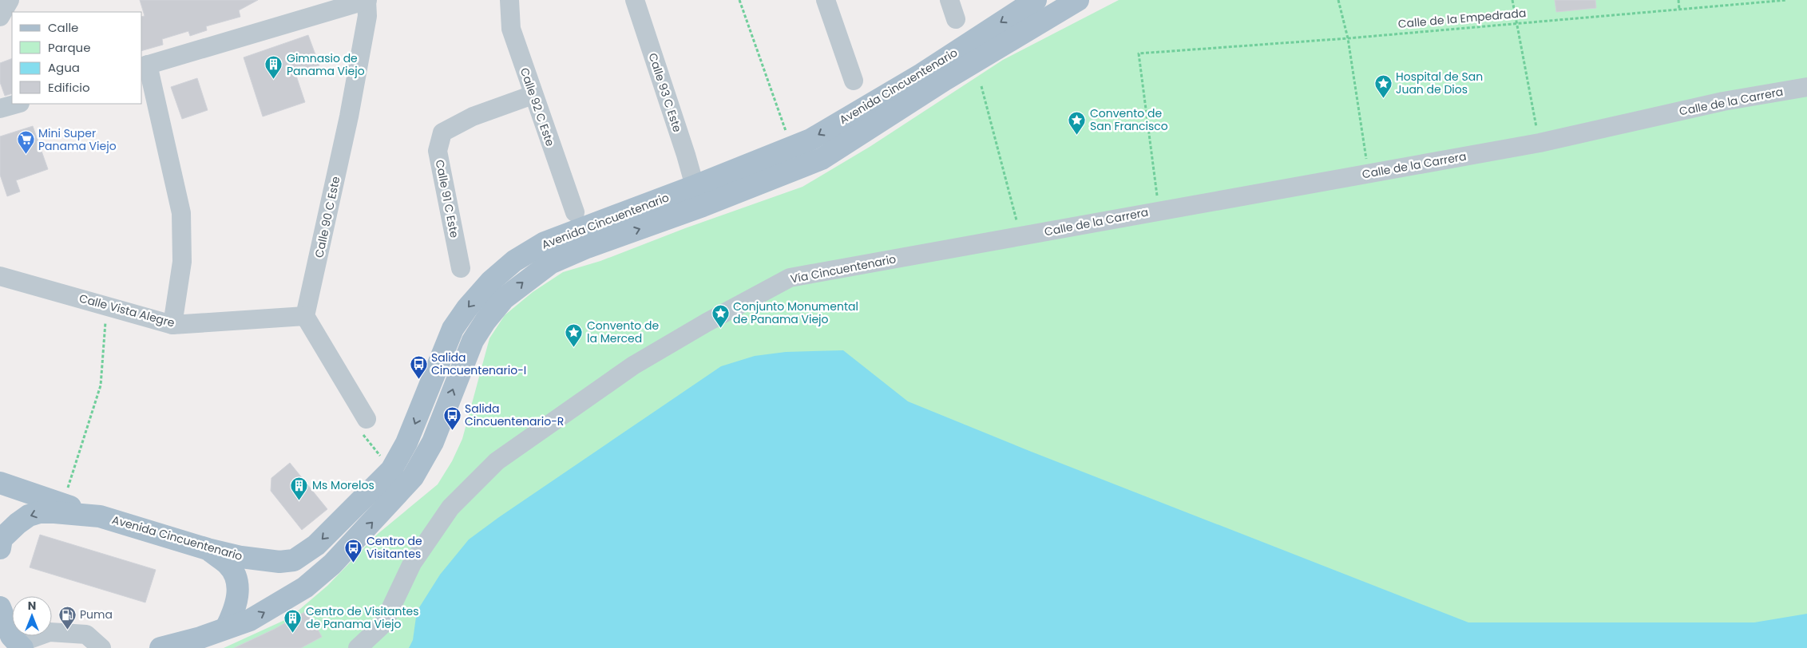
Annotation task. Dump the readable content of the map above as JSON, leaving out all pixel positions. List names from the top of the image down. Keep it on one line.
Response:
{"streets":{"main road":["Avenida Cincuentenario"],"street":["Calle 93 C Este","Calle de la Carrera","Calle 92 C Este","Calle 91 C Este","Calle 90 C Este","Vía Cincuentenario","Calle Vista Alegre"],"path":["Calle de la Empedrada"]},"crossings":[["Calle de la Empedrada","Calle de la Carrera"],["Avenida Cincuentenario","Calle 93 C Este"],["Calle de la Carrera","Vía Cincuentenario"],["Calle 92 C Este","Calle 91 C Este"],["Calle 90 C Este","Calle Vista Alegre"]],"places":{"building":["Gimnasio de Panama Viejo","Ms Morelos","Centro de Visitantes de Panama Viejo"],"place":["Hospital de San Juan de Dios","Convento de San Francisco","Conjunto Monumental de Panama Viejo","Convento de la Merced"],"supermarket":["Mini Super Panama Viejo"],"bus stop":["Salida Cincuentenario-I","Salida Cincuentenario-R","Centro de Visitantes"],"fuel station":["Puma"]},"legend":["Calle","Parque","Agua","Edificio"],"north":"top"}
